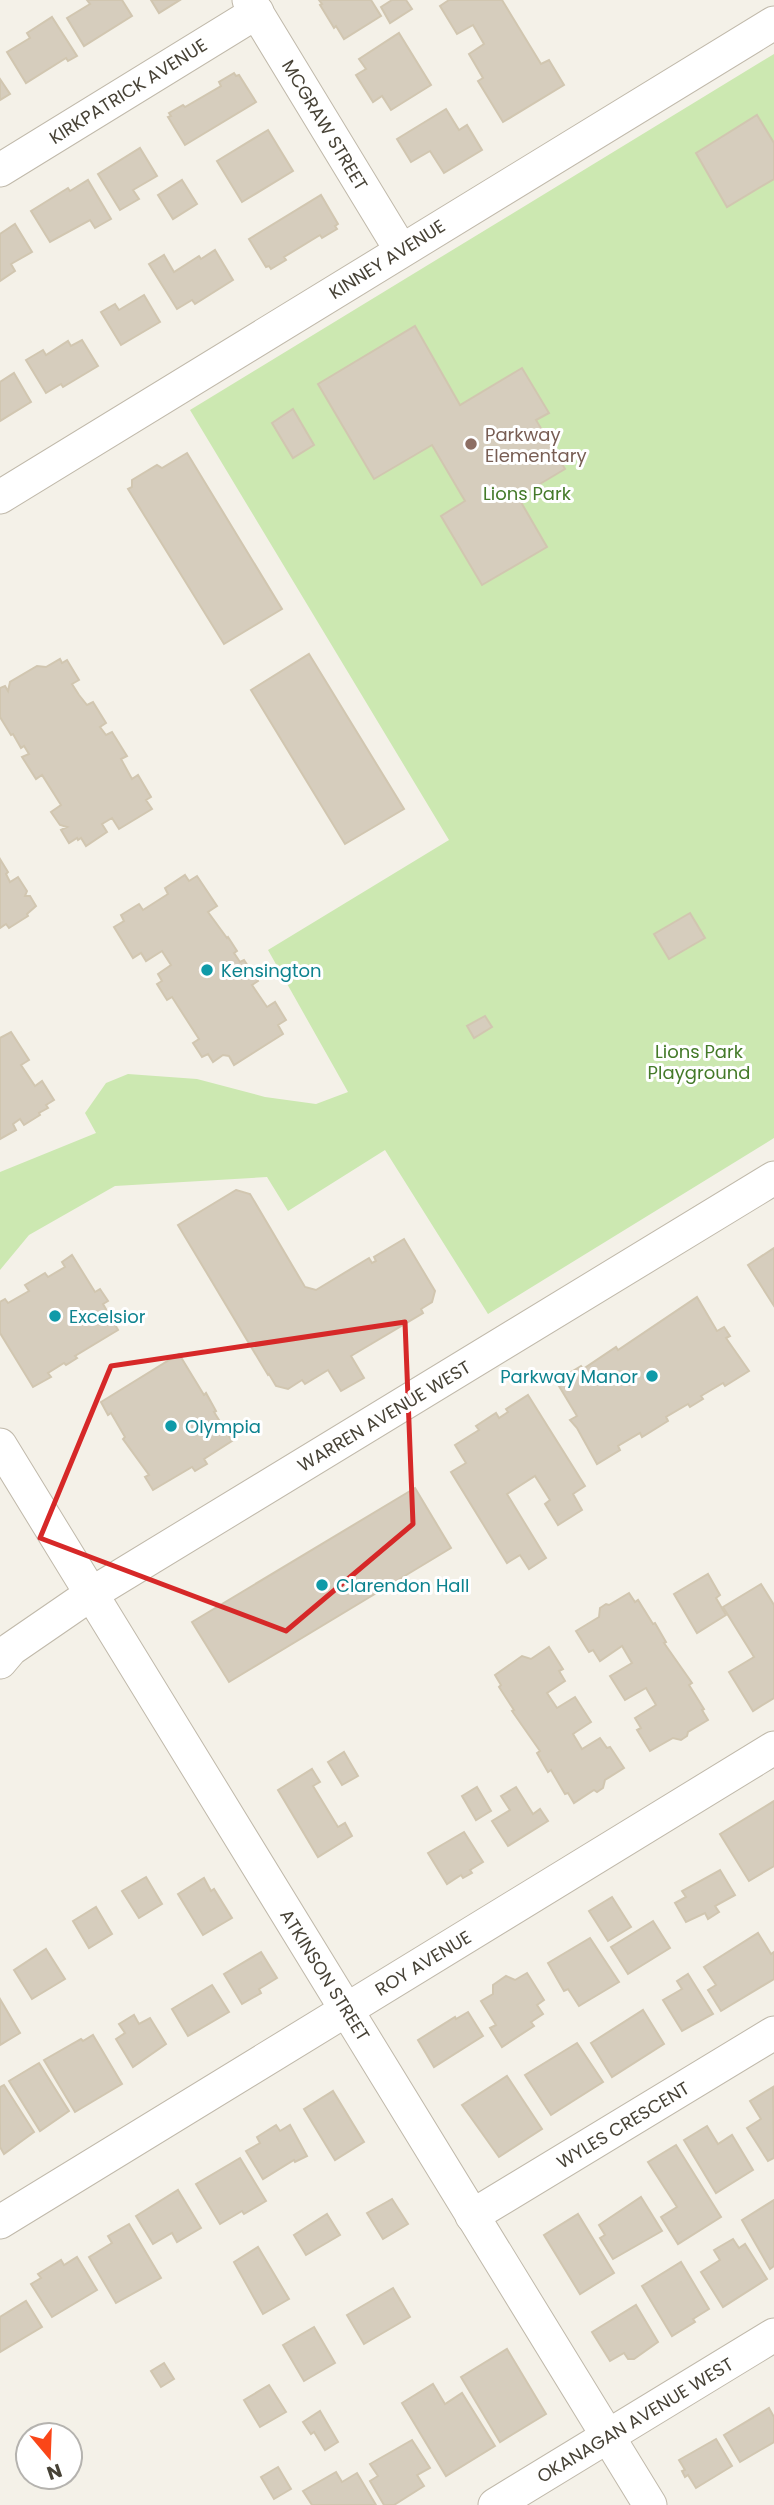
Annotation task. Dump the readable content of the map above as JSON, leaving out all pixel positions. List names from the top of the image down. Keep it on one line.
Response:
{"streets":{"street":["KIRKPATRICK AVENUE","MCGRAW STREET","KINNEY AVENUE","WARREN AVENUE WEST","ROY AVENUE","ATKINSON STREET","WYLES CRESCENT","OKANAGAN AVENUE WEST"]},"crossings":[["KIRKPATRICK AVENUE","MCGRAW STREET"],["MCGRAW STREET","KINNEY AVENUE"],["WARREN AVENUE WEST","ATKINSON STREET"],["ROY AVENUE","ATKINSON STREET"],["ATKINSON STREET","WYLES CRESCENT"],["ATKINSON STREET","OKANAGAN AVENUE WEST"]],"parks":["Lions Park","Lions Park Playground"],"places":["Parkway Elementary","Kensington","Excelsior","Parkway Manor","Olympia","Clarendon Hall"],"north":"bottom"}
